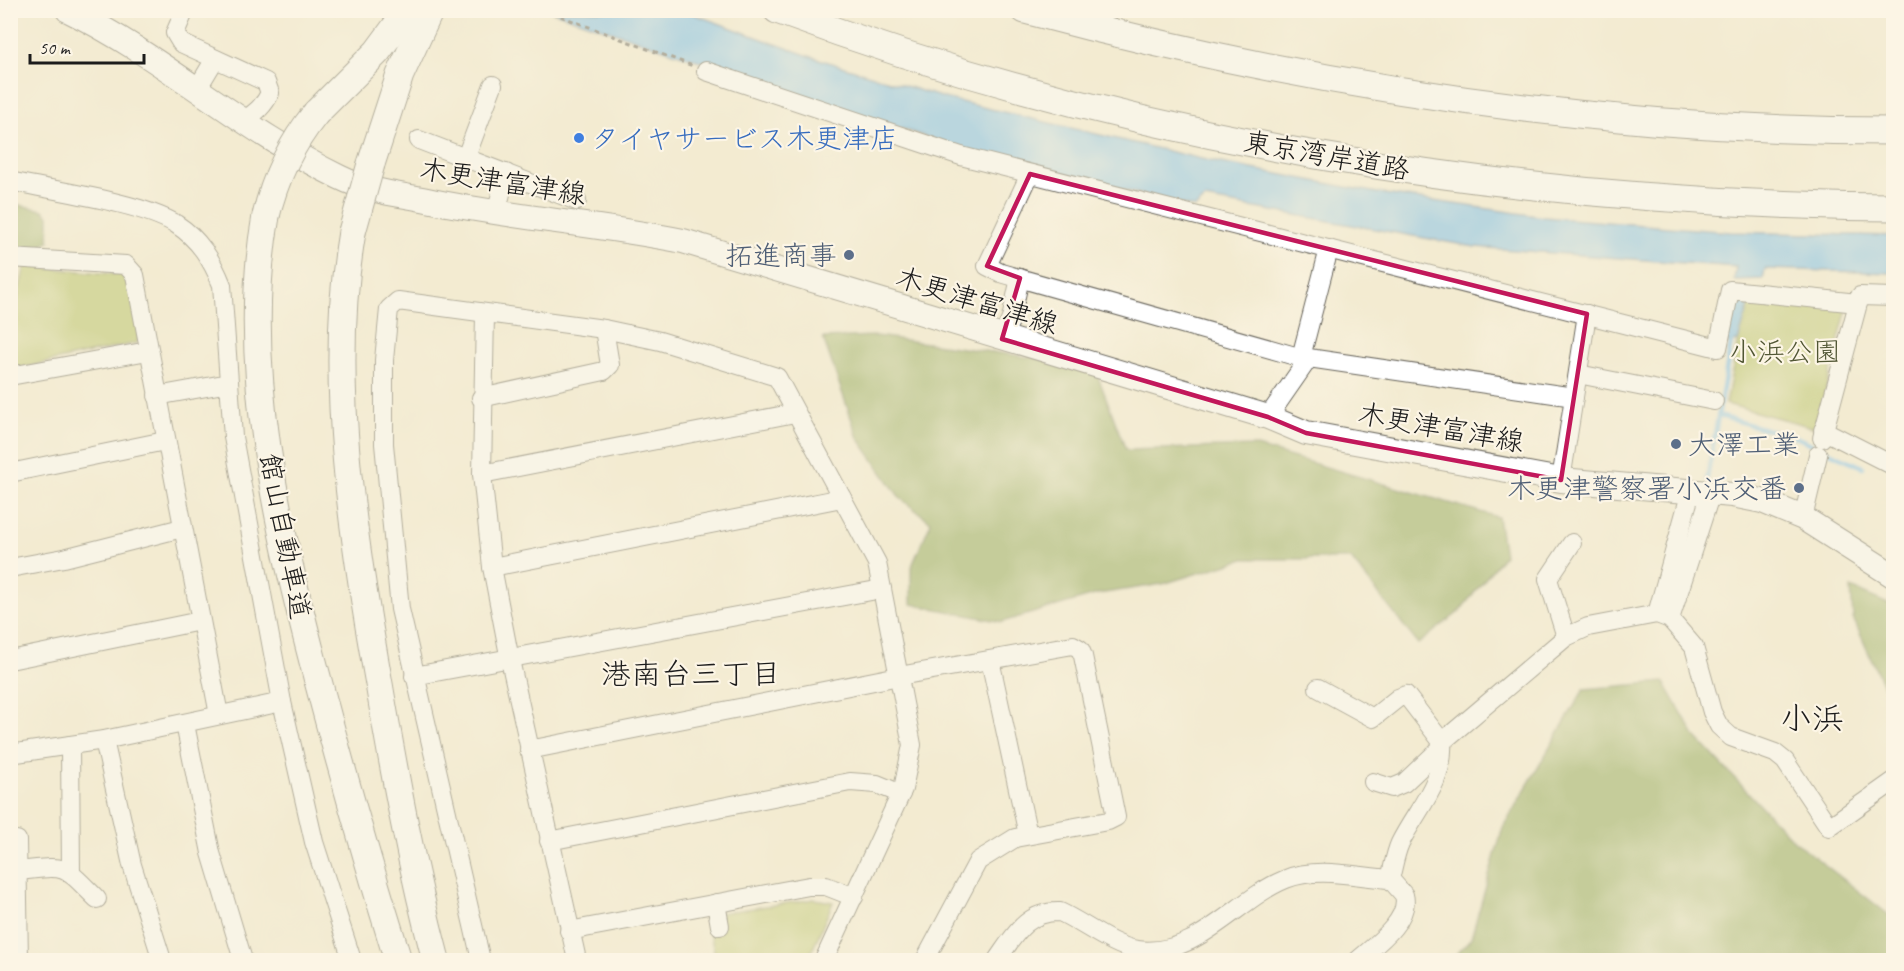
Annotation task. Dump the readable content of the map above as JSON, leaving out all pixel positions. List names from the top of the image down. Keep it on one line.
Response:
{"streets":{"highway":["東京湾岸道路","館山自動車道"],"main road":["木更津富津線"]},"districts":["港南台三丁目","小浜"],"parks":["小浜公園"],"places":["タイヤサービス木更津店","拓進商事","大澤工業","木更津警察署小浜交番"],"scale_bar":"50 m"}
